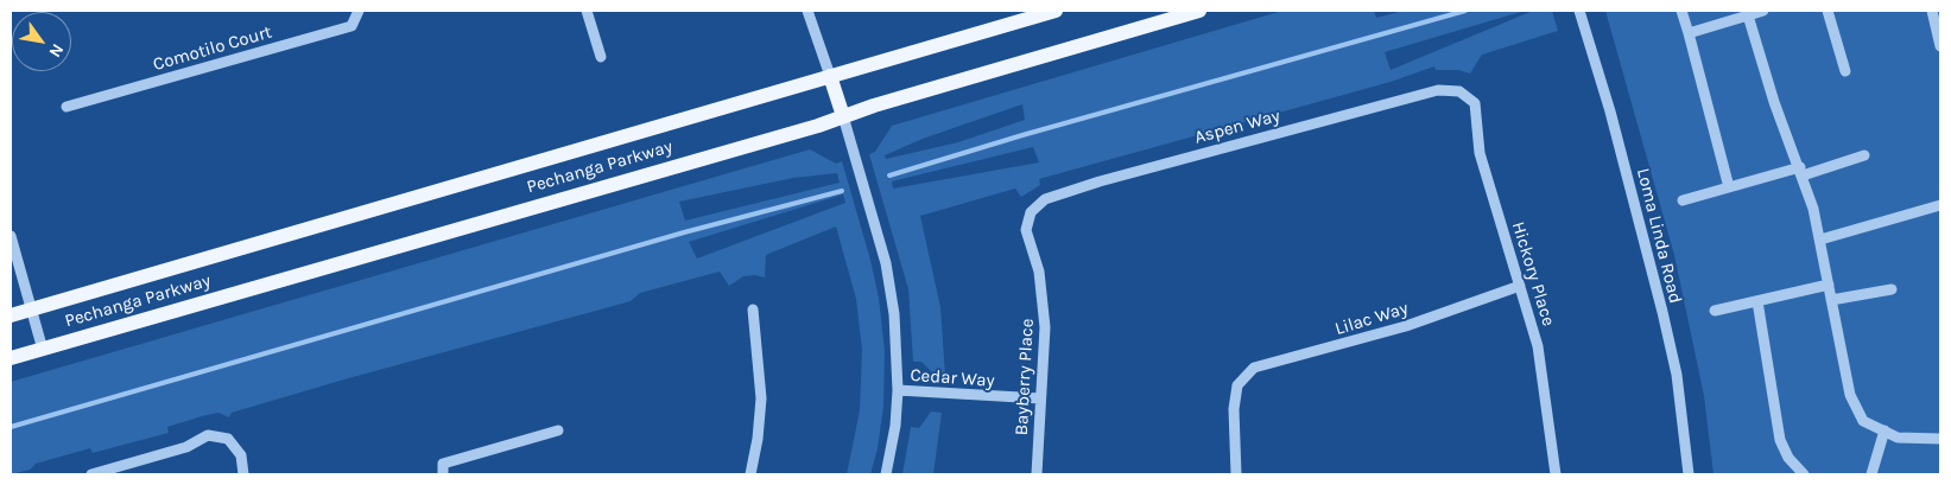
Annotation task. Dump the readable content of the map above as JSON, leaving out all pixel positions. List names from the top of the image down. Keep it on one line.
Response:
{"streets":{"main road":["Pechanga Parkway"],"street":["Comotilo Court","Aspen Way","Loma Linda Road","Hickory Place","Lilac Way","Bayberry Place","Cedar Way"]},"crossings":[["Aspen Way","Hickory Place"],["Aspen Way","Bayberry Place"],["Hickory Place","Lilac Way"],["Bayberry Place","Cedar Way"]],"north":"bottom right"}
